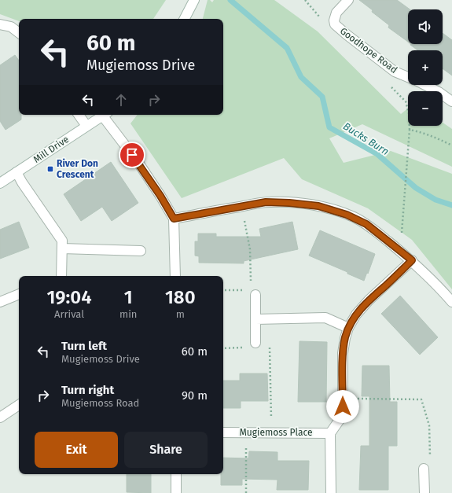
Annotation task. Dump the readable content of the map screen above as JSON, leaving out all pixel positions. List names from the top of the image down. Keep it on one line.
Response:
{"streets":{"street":["Goodhope Road","Mill Drive","Mugiemoss Place"]},"water":["Bucks Burn"],"places":{"transit":["River Don Crescent"]},"page":{"map_buttons":["+","−"],"turn":["60 m","Mugiemoss Drive"],"eta":["19:04","Arrival","1","min","180","m"],"list":[{"name":"Turn left","note":"Mugiemoss Drive","value":"60 m"},{"name":"Turn right","note":"Mugiemoss Road","value":"90 m"}],"buttons":["Exit","Share"]}}
